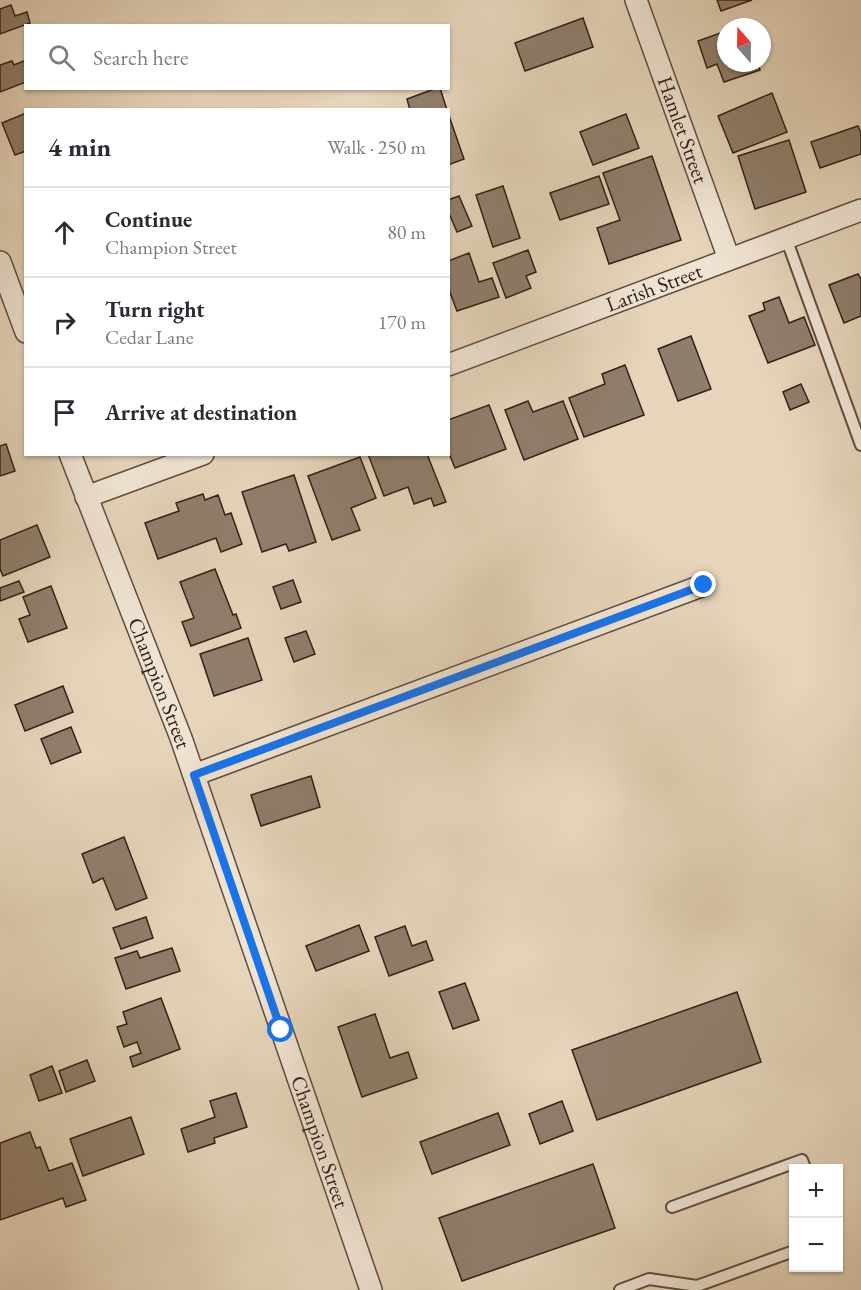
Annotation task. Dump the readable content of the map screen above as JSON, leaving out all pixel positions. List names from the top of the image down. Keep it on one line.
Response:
{"streets":{"street":["Hamlet Street","Larish Street","Champion Street"]},"crossings":[["Hamlet Street","Larish Street"]],"north":"top","page":{"search":"Search here","heading":["4 min","Walk · 250 m"],"list":[["Continue","Champion Street","80 m"],["Turn right","Cedar Lane","170 m"],"Arrive at destination"],"map_buttons":["+","−"]}}
